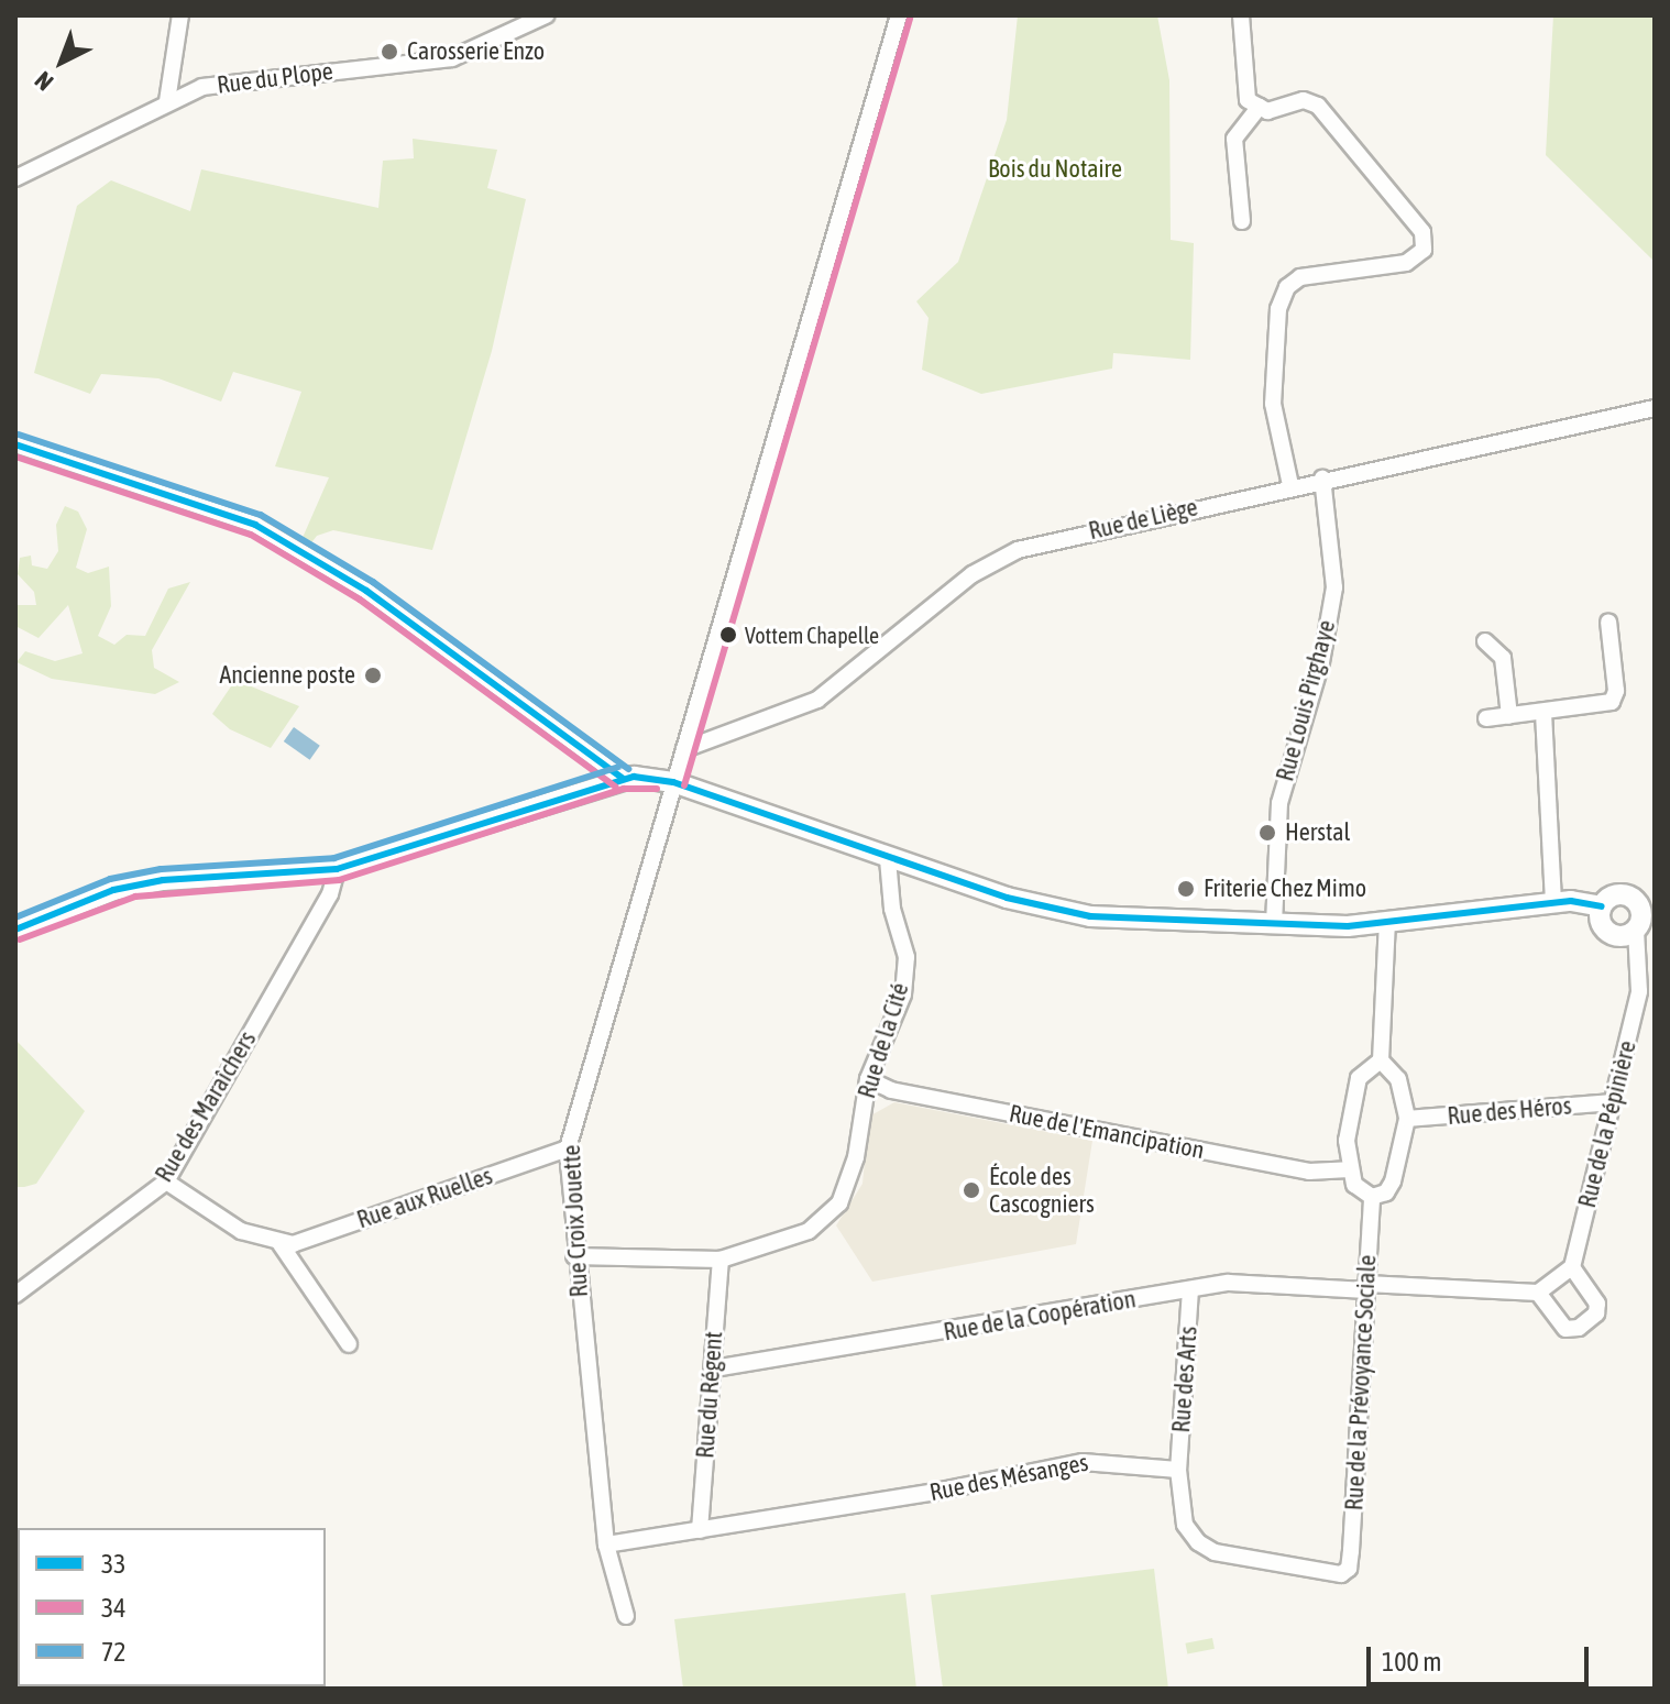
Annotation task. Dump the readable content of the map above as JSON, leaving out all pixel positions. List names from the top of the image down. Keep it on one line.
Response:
{"streets":{"street":["Rue du Plope","Rue de Liège","Rue Louis Pirghaye","Rue de la Cité","Rue des Maraîchers","Rue des Héros","Rue de la Pépinière","Rue de l'Emancipation","Rue aux Ruelles","Rue Croix Jouette","Rue de la Coopération","Rue des Arts","Rue de la Prévoyance Sociale","Rue du Régent","Rue des Mésanges"]},"crossings":[["Rue de Liège","Rue Louis Pirghaye"],["Rue de Liège","Rue Croix Jouette"],["Rue de la Cité","Rue de l'Emancipation"],["Rue de la Cité","Rue Croix Jouette"],["Rue de la Cité","Rue du Régent"],["Rue des Héros","Rue de la Pépinière"],["Rue aux Ruelles","Rue Croix Jouette"],["Rue Croix Jouette","Rue des Mésanges"],["Rue de la Coopération","Rue des Arts"],["Rue de la Coopération","Rue de la Prévoyance Sociale"],["Rue de la Coopération","Rue du Régent"],["Rue des Arts","Rue de la Prévoyance Sociale"],["Rue des Arts","Rue des Mésanges"],["Rue de la Prévoyance Sociale","Rue des Mésanges"],["Rue du Régent","Rue des Mésanges"]],"parks":["Bois du Notaire"],"places":["Carosserie Enzo","Vottem Chapelle","Ancienne poste","Herstal","Friterie Chez Mimo","École des Cascogniers"],"lines":["transit line 34","transit line 72","transit line 33"],"legend":["33","34","72"],"scale_bar":"100 m","north":"bottom left"}
